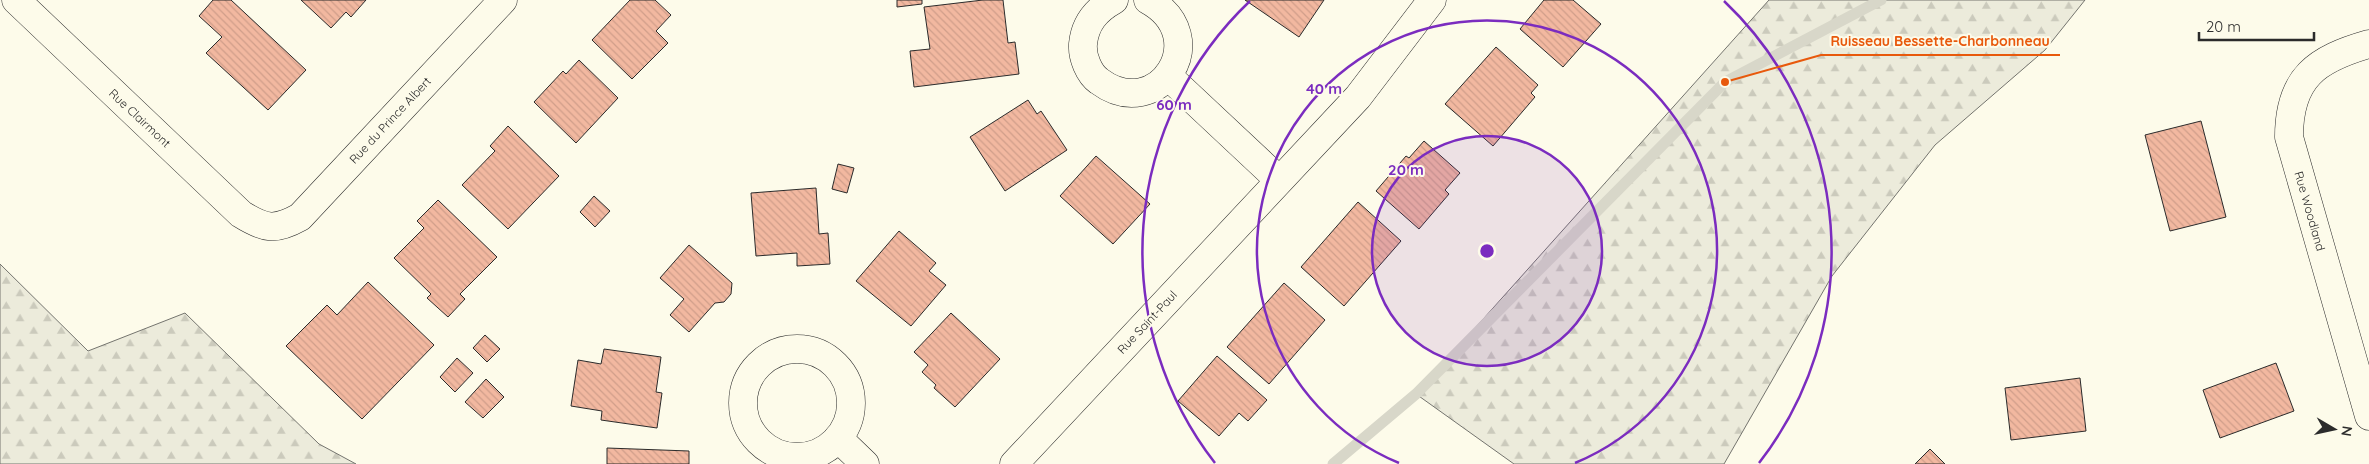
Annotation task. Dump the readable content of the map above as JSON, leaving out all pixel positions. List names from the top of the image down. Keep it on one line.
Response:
{"streets":{"street":["Rue Clairmont","Rue du Prince Albert","Rue Woodland","Rue Saint-Paul"]},"crossings":[["Rue Clairmont","Rue du Prince Albert"]],"places":["Ruisseau Bessette-Charbonneau"],"scale_bar":"20 m","north":"right","rings":["40 m","60 m","20 m"]}
